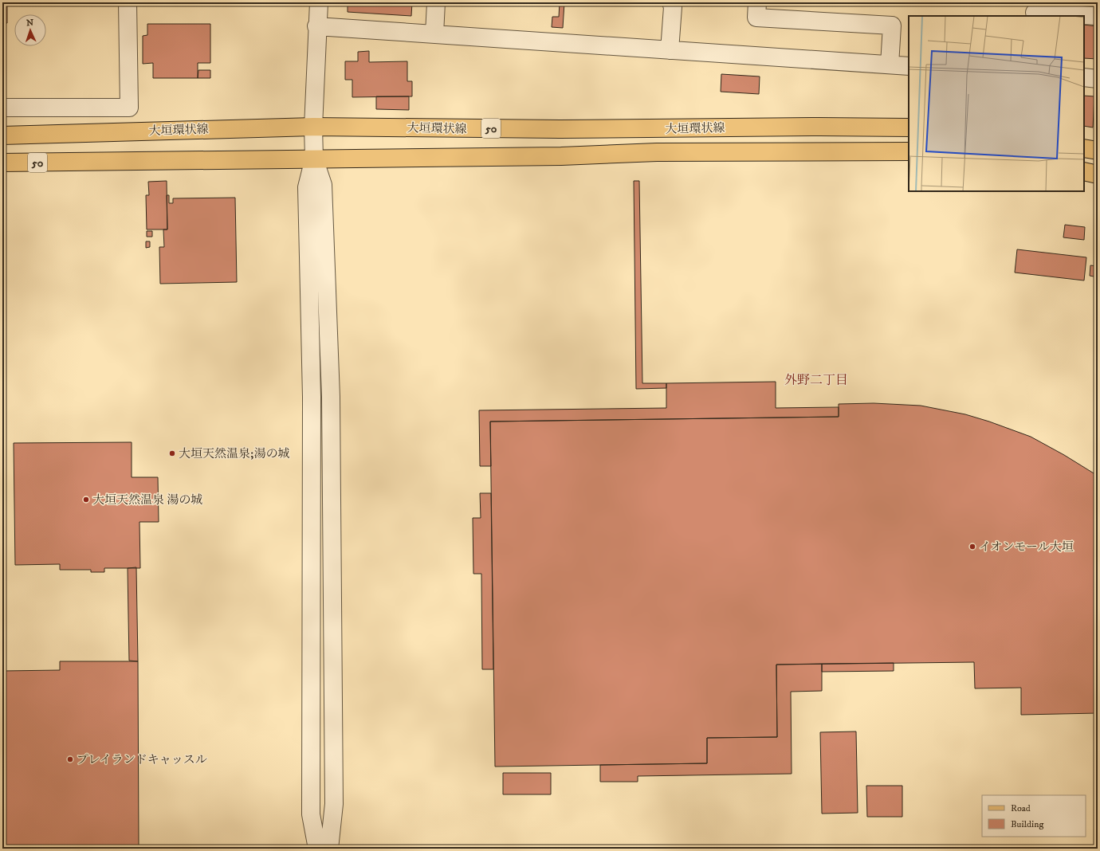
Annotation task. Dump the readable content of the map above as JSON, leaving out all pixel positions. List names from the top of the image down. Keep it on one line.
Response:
{"streets":{"main road":["大垣環状線","50"]},"districts":["外野二丁目"],"places":["大垣天然温泉;湯の城","大垣天然温泉 湯の城","イオンモール大垣","プレイランドキャッスル"],"legend":["Road","Building"],"north":"top"}
